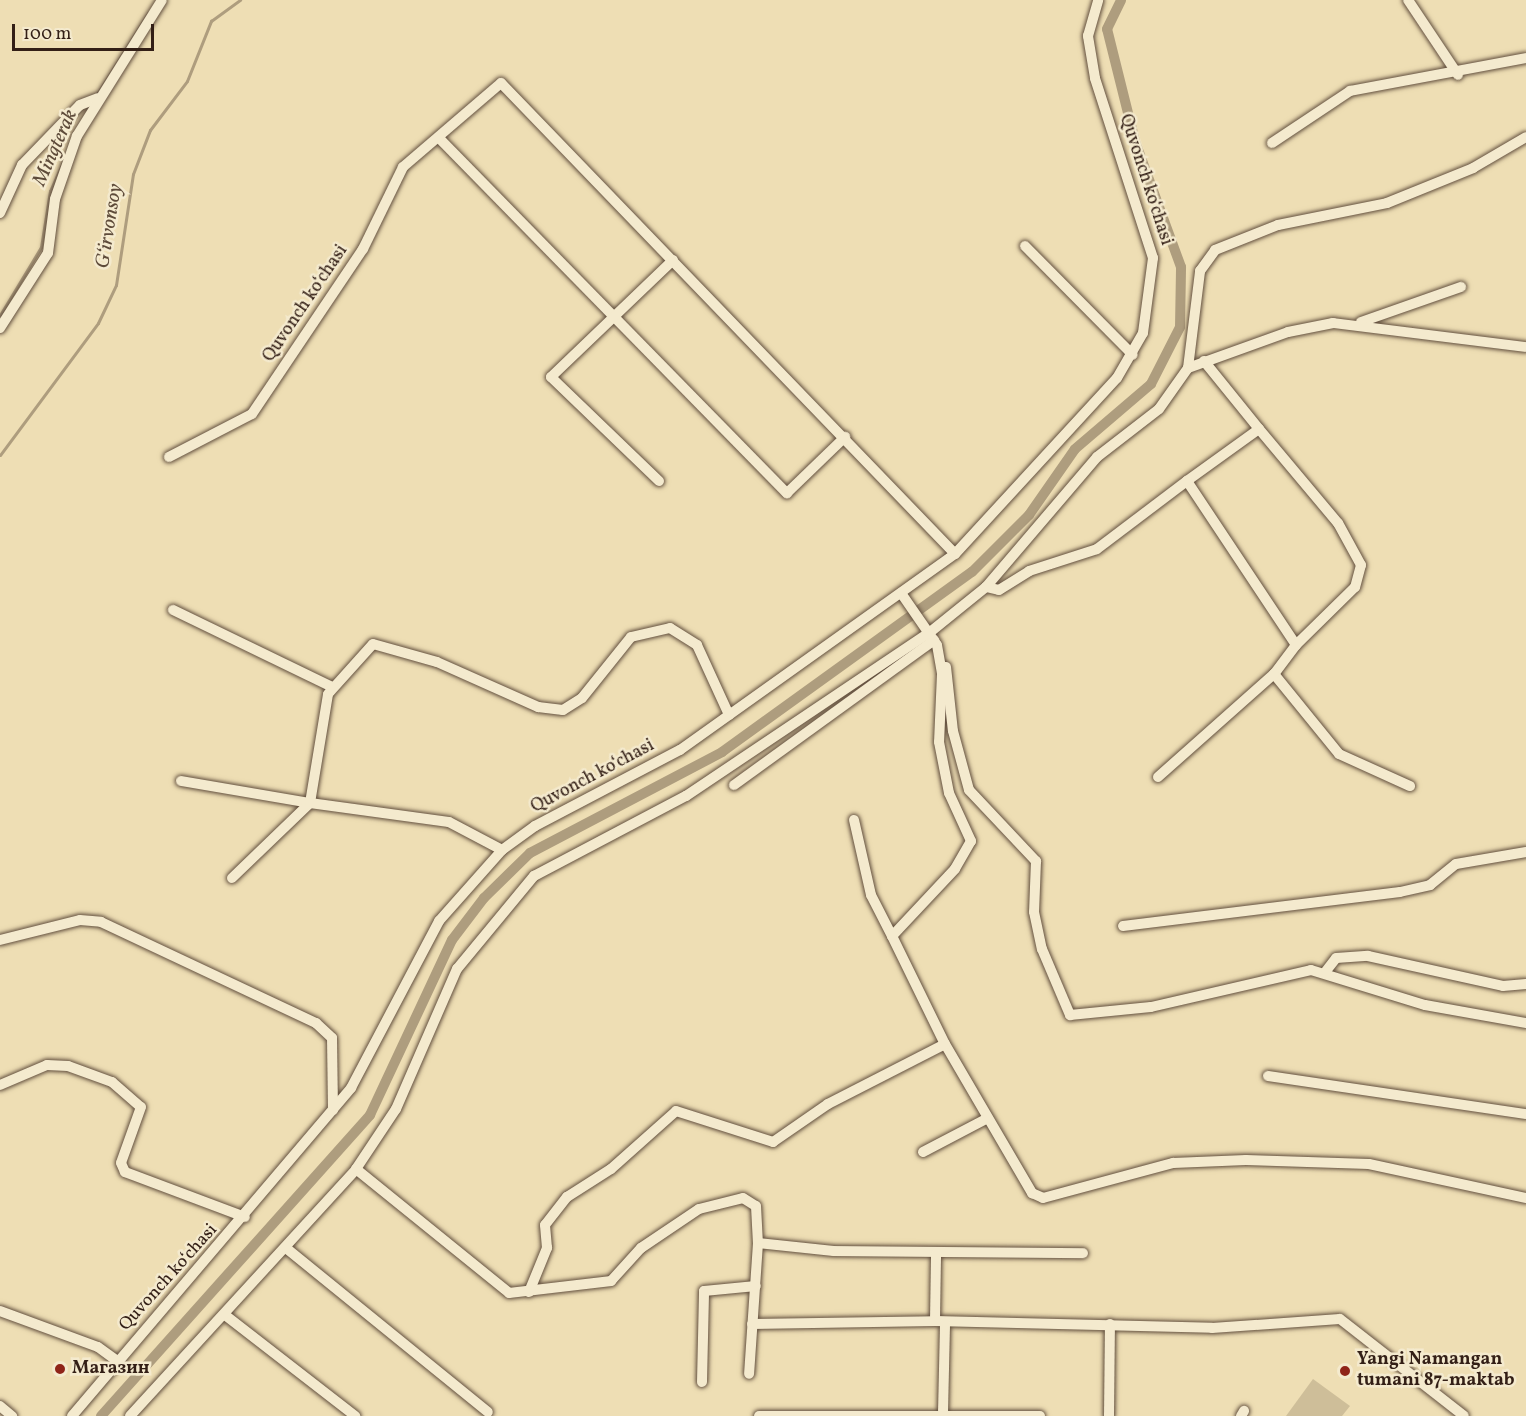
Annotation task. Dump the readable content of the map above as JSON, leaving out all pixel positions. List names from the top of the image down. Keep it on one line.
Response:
{"streets":{"street":["Quvonch koʻchasi"]},"water":["Mingterak","G‘irvonsoy"],"places":["Магазин","Yangi Namangan tumani 87-maktab"],"scale_bar":"100 m"}
